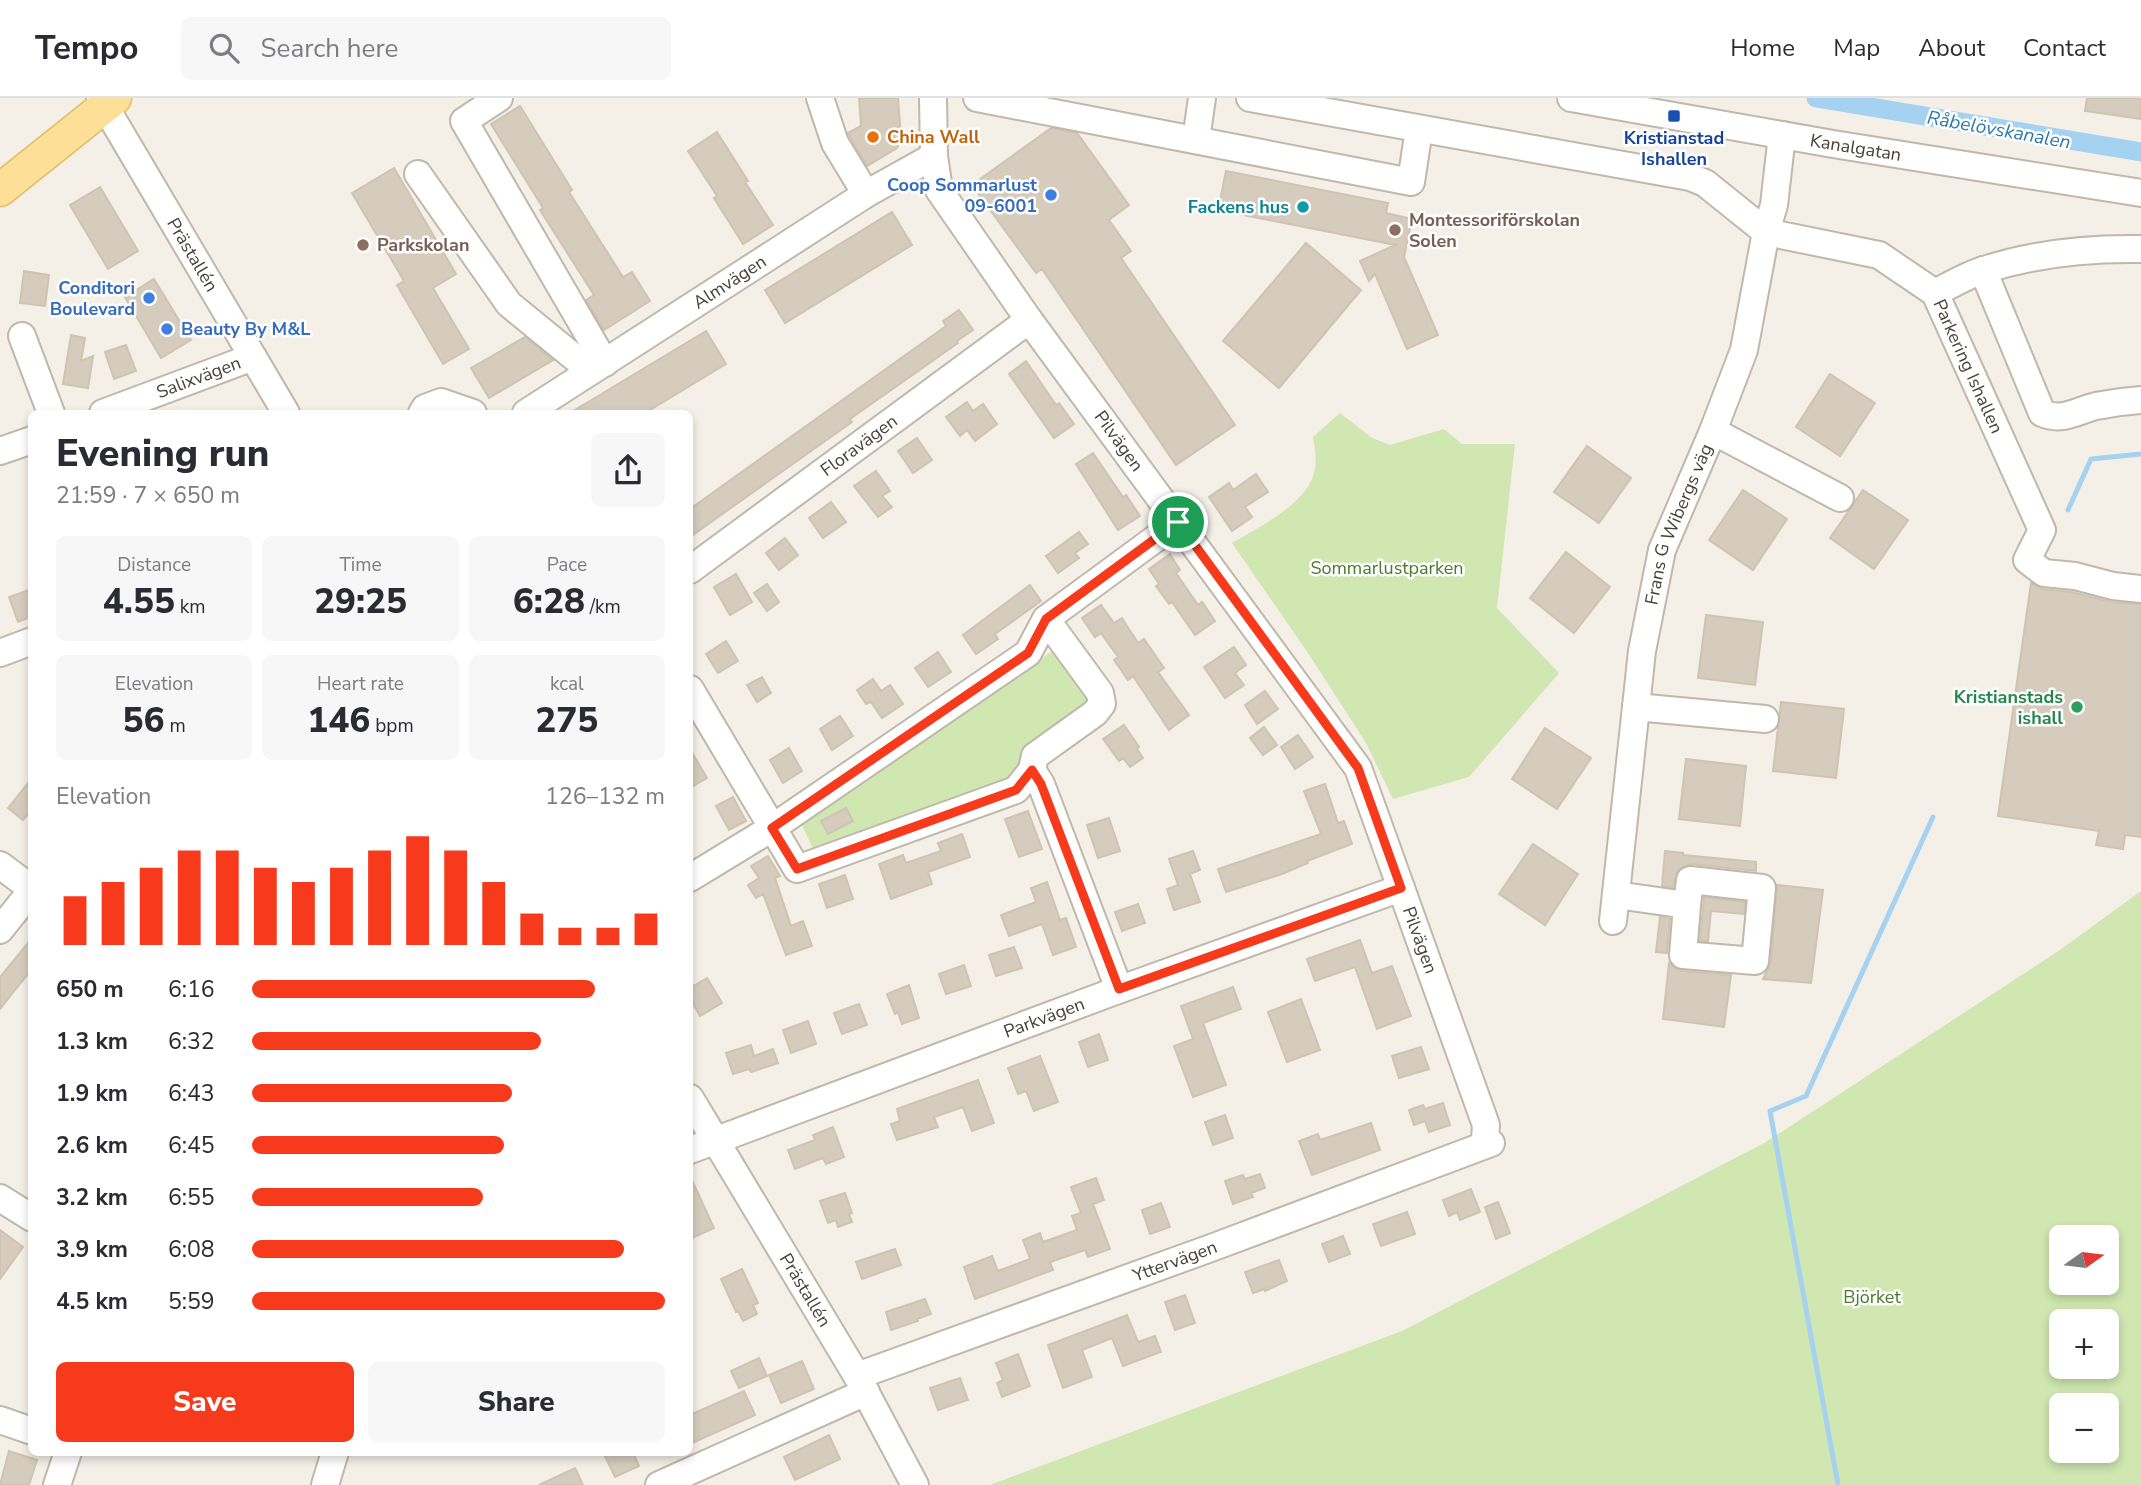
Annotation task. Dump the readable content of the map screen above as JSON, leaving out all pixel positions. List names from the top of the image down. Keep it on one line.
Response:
{"streets":{"street":["Kanalgatan","Prästallén","Almvägen","Parkering Ishallen","Salixvägen","Pilvägen","Floravägen","Frans G Wibergs väg","Parkvägen","Yttervägen"]},"crossings":[["Kanalgatan","Frans G Wibergs väg"],["Prästallén","Salixvägen"],["Prästallén","Parkvägen"],["Prästallén","Yttervägen"],["Almvägen","Pilvägen"],["Parkering Ishallen","Frans G Wibergs väg"],["Pilvägen","Floravägen"],["Pilvägen","Parkvägen"],["Pilvägen","Yttervägen"]],"water":["Råbelövskanalen"],"parks":["Sommarlustparken","Björket"],"places":{"transit":["Kristianstad Ishallen"],"other":["China Wall","Coop Sommarlust 09-6001","Fackens hus","Montessoriförskolan Solen","Parkskolan","Conditori Boulevard","Beauty By M&L","Kristianstads ishall"]},"north":"right","page":{"header":"Tempo","search":"Search here","nav":["Home","Map","About","Contact"],"heading":["Evening run","21:59 · 7 × 650 m"],"stats":[["Distance","4.55 km"],["Time","29:25"],["Pace","6:28 /km"],["Elevation","56 m"],["Heart rate","146 bpm"],["kcal","275"]],"chart":["Elevation","126–132 m"],"list":[{"name":"650 m","note":"6:16"},{"name":"1.3 km","note":"6:32"},{"name":"1.9 km","note":"6:43"},{"name":"2.6 km","note":"6:45"},{"name":"3.2 km","note":"6:55"},{"name":"3.9 km","note":"6:08"},{"name":"4.5 km","note":"5:59"}],"map_buttons":["+","−"],"buttons":["Save","Share"]}}
